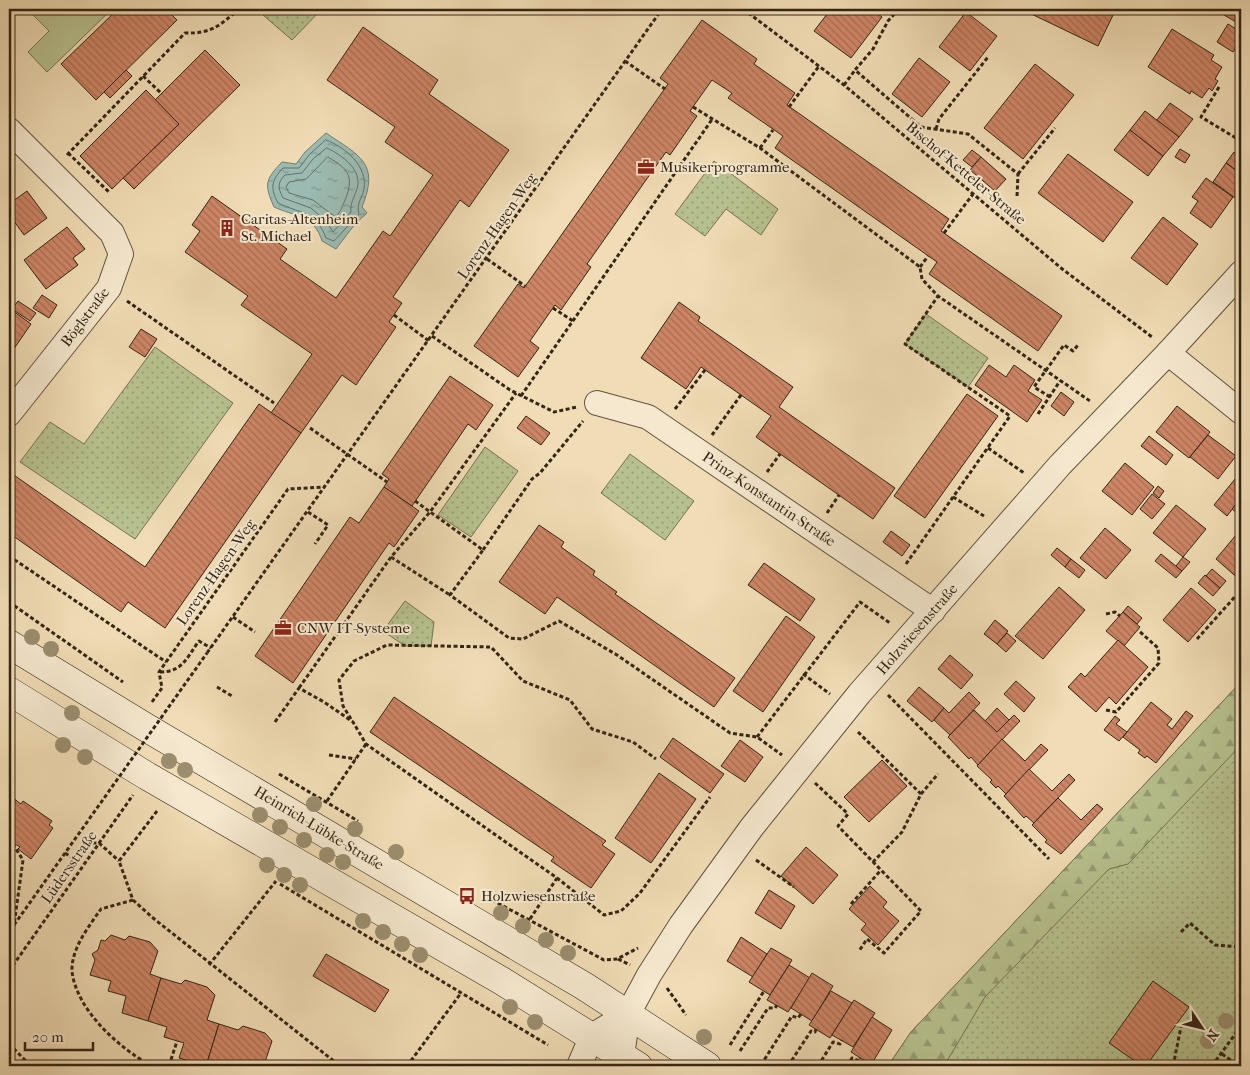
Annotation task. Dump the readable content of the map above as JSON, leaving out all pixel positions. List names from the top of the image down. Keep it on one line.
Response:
{"streets":{"main road":["Heinrich-Lübke-Straße"],"street":["Böglstraße","Prinz-Konstantin-Straße","Holzwiesenstraße"],"path":["Bischof-Ketteler-Straße","Lorenz-Hagen-Weg","Lüdersstraße"]},"crossings":[["Bischof-Ketteler-Straße","Holzwiesenstraße"],["Prinz-Konstantin-Straße","Holzwiesenstraße"],["Holzwiesenstraße","Heinrich-Lübke-Straße"]],"places":{"office":["Musikerprogramme","CNW IT-Systeme"],"building":["Caritas-Altenheim St. Michael"],"bus stop":["Holzwiesenstraße"]},"scale_bar":"20 m","north":"bottom right"}
